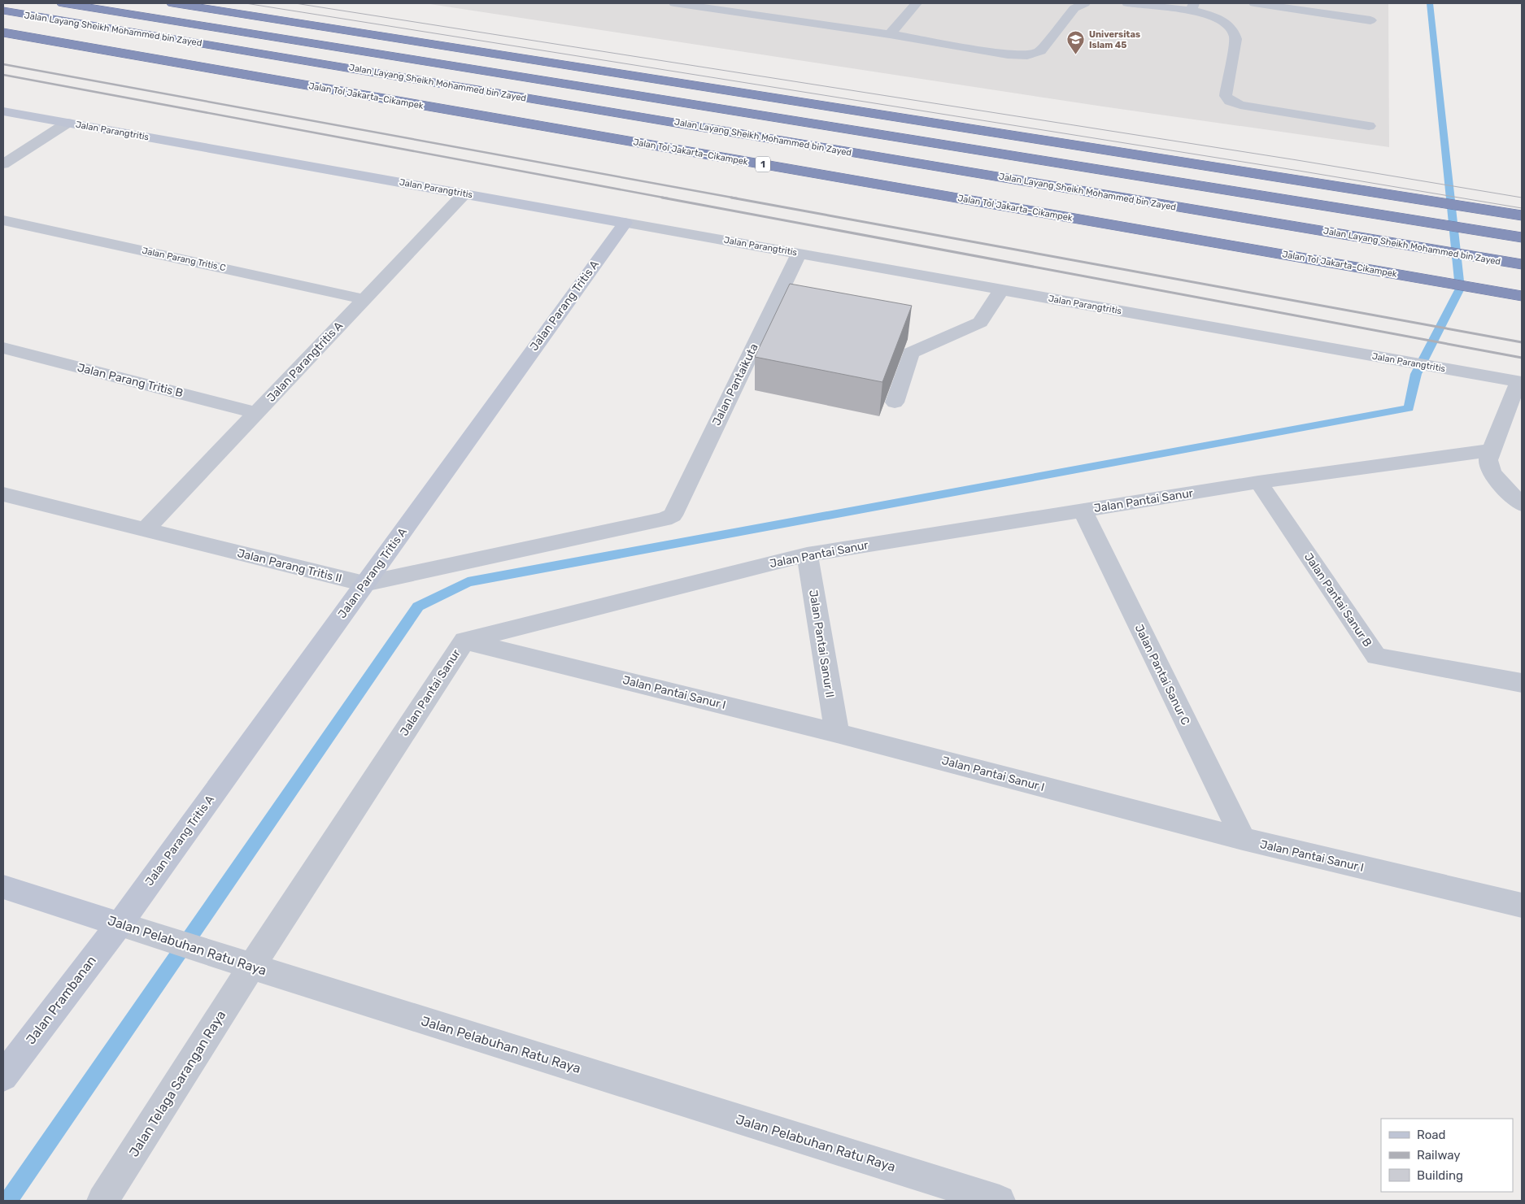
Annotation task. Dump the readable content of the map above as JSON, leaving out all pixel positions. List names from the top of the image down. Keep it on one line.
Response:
{"streets":{"highway":["Jalan Layang Sheikh Mohammed bin Zayed","Jalan Tol Jakarta–Cikampek","1"],"street":["Jalan Parangtritis","Jalan Parang Tritis C","Jalan Parang Tritis A","Jalan Parangtritis A","Jalan Parang Tritis B","Jalan Pantaikuta","Jalan Pantai Sanur","Jalan Parang Tritis II","Jalan Pantai Sanur B","Jalan Pantai Sanur II","Jalan Pantai Sanur C","Jalan Pantai Sanur I","Jalan Pelabuhan Ratu Raya","Jalan Prambanan","Jalan Telaga Sarangan Raya"]},"crossings":[["Jalan Parangtritis","Jalan Parang Tritis A"],["Jalan Parangtritis","Jalan Parangtritis A"],["Jalan Parangtritis","Jalan Pantaikuta"],["Jalan Parang Tritis C","Jalan Parangtritis A"],["Jalan Parang Tritis A","Jalan Parang Tritis II"],["Jalan Parang Tritis A","Jalan Pelabuhan Ratu Raya"],["Jalan Parang Tritis A","Jalan Prambanan"],["Jalan Parangtritis A","Jalan Parang Tritis B"],["Jalan Parangtritis A","Jalan Parang Tritis II"],["Jalan Pantaikuta","Jalan Parang Tritis II"],["Jalan Pantai Sanur","Jalan Pantai Sanur B"],["Jalan Pantai Sanur","Jalan Pantai Sanur II"],["Jalan Pantai Sanur","Jalan Pantai Sanur C"],["Jalan Pantai Sanur","Jalan Pantai Sanur I"],["Jalan Pantai Sanur","Jalan Pelabuhan Ratu Raya"],["Jalan Pantai Sanur","Jalan Telaga Sarangan Raya"],["Jalan Pantai Sanur II","Jalan Pantai Sanur I"],["Jalan Pantai Sanur C","Jalan Pantai Sanur I"],["Jalan Pelabuhan Ratu Raya","Jalan Prambanan"],["Jalan Pelabuhan Ratu Raya","Jalan Telaga Sarangan Raya"]],"places":{"school or university":["Universitas Islam 45"]},"legend":["Road","Railway","Building"]}
